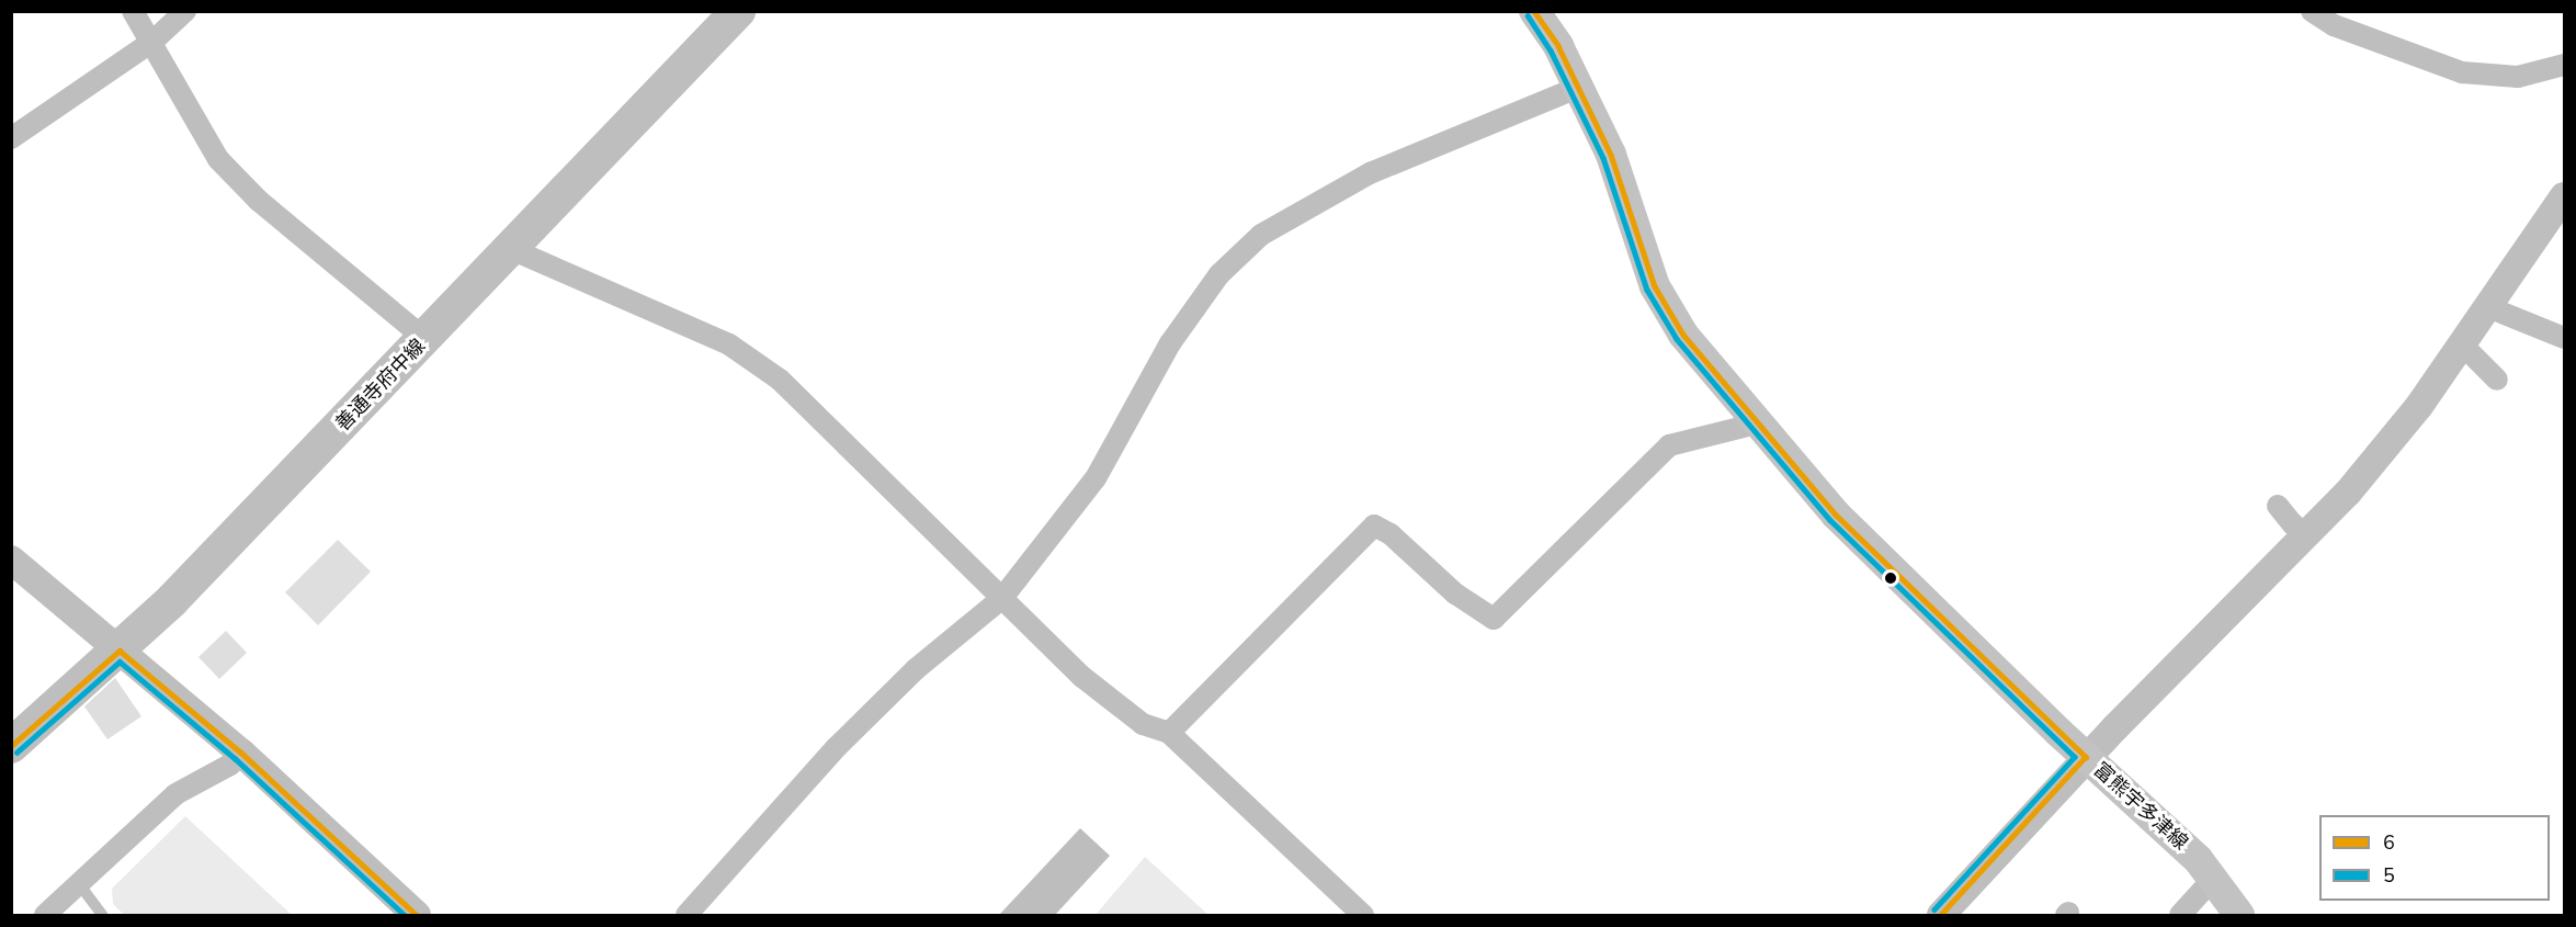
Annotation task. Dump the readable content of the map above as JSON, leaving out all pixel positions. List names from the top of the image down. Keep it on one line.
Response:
{"streets":{"main road":["善通寺府中線","富熊宇多津線"]},"lines":["transit line 6","transit line 5"],"legend":["6","5"]}
